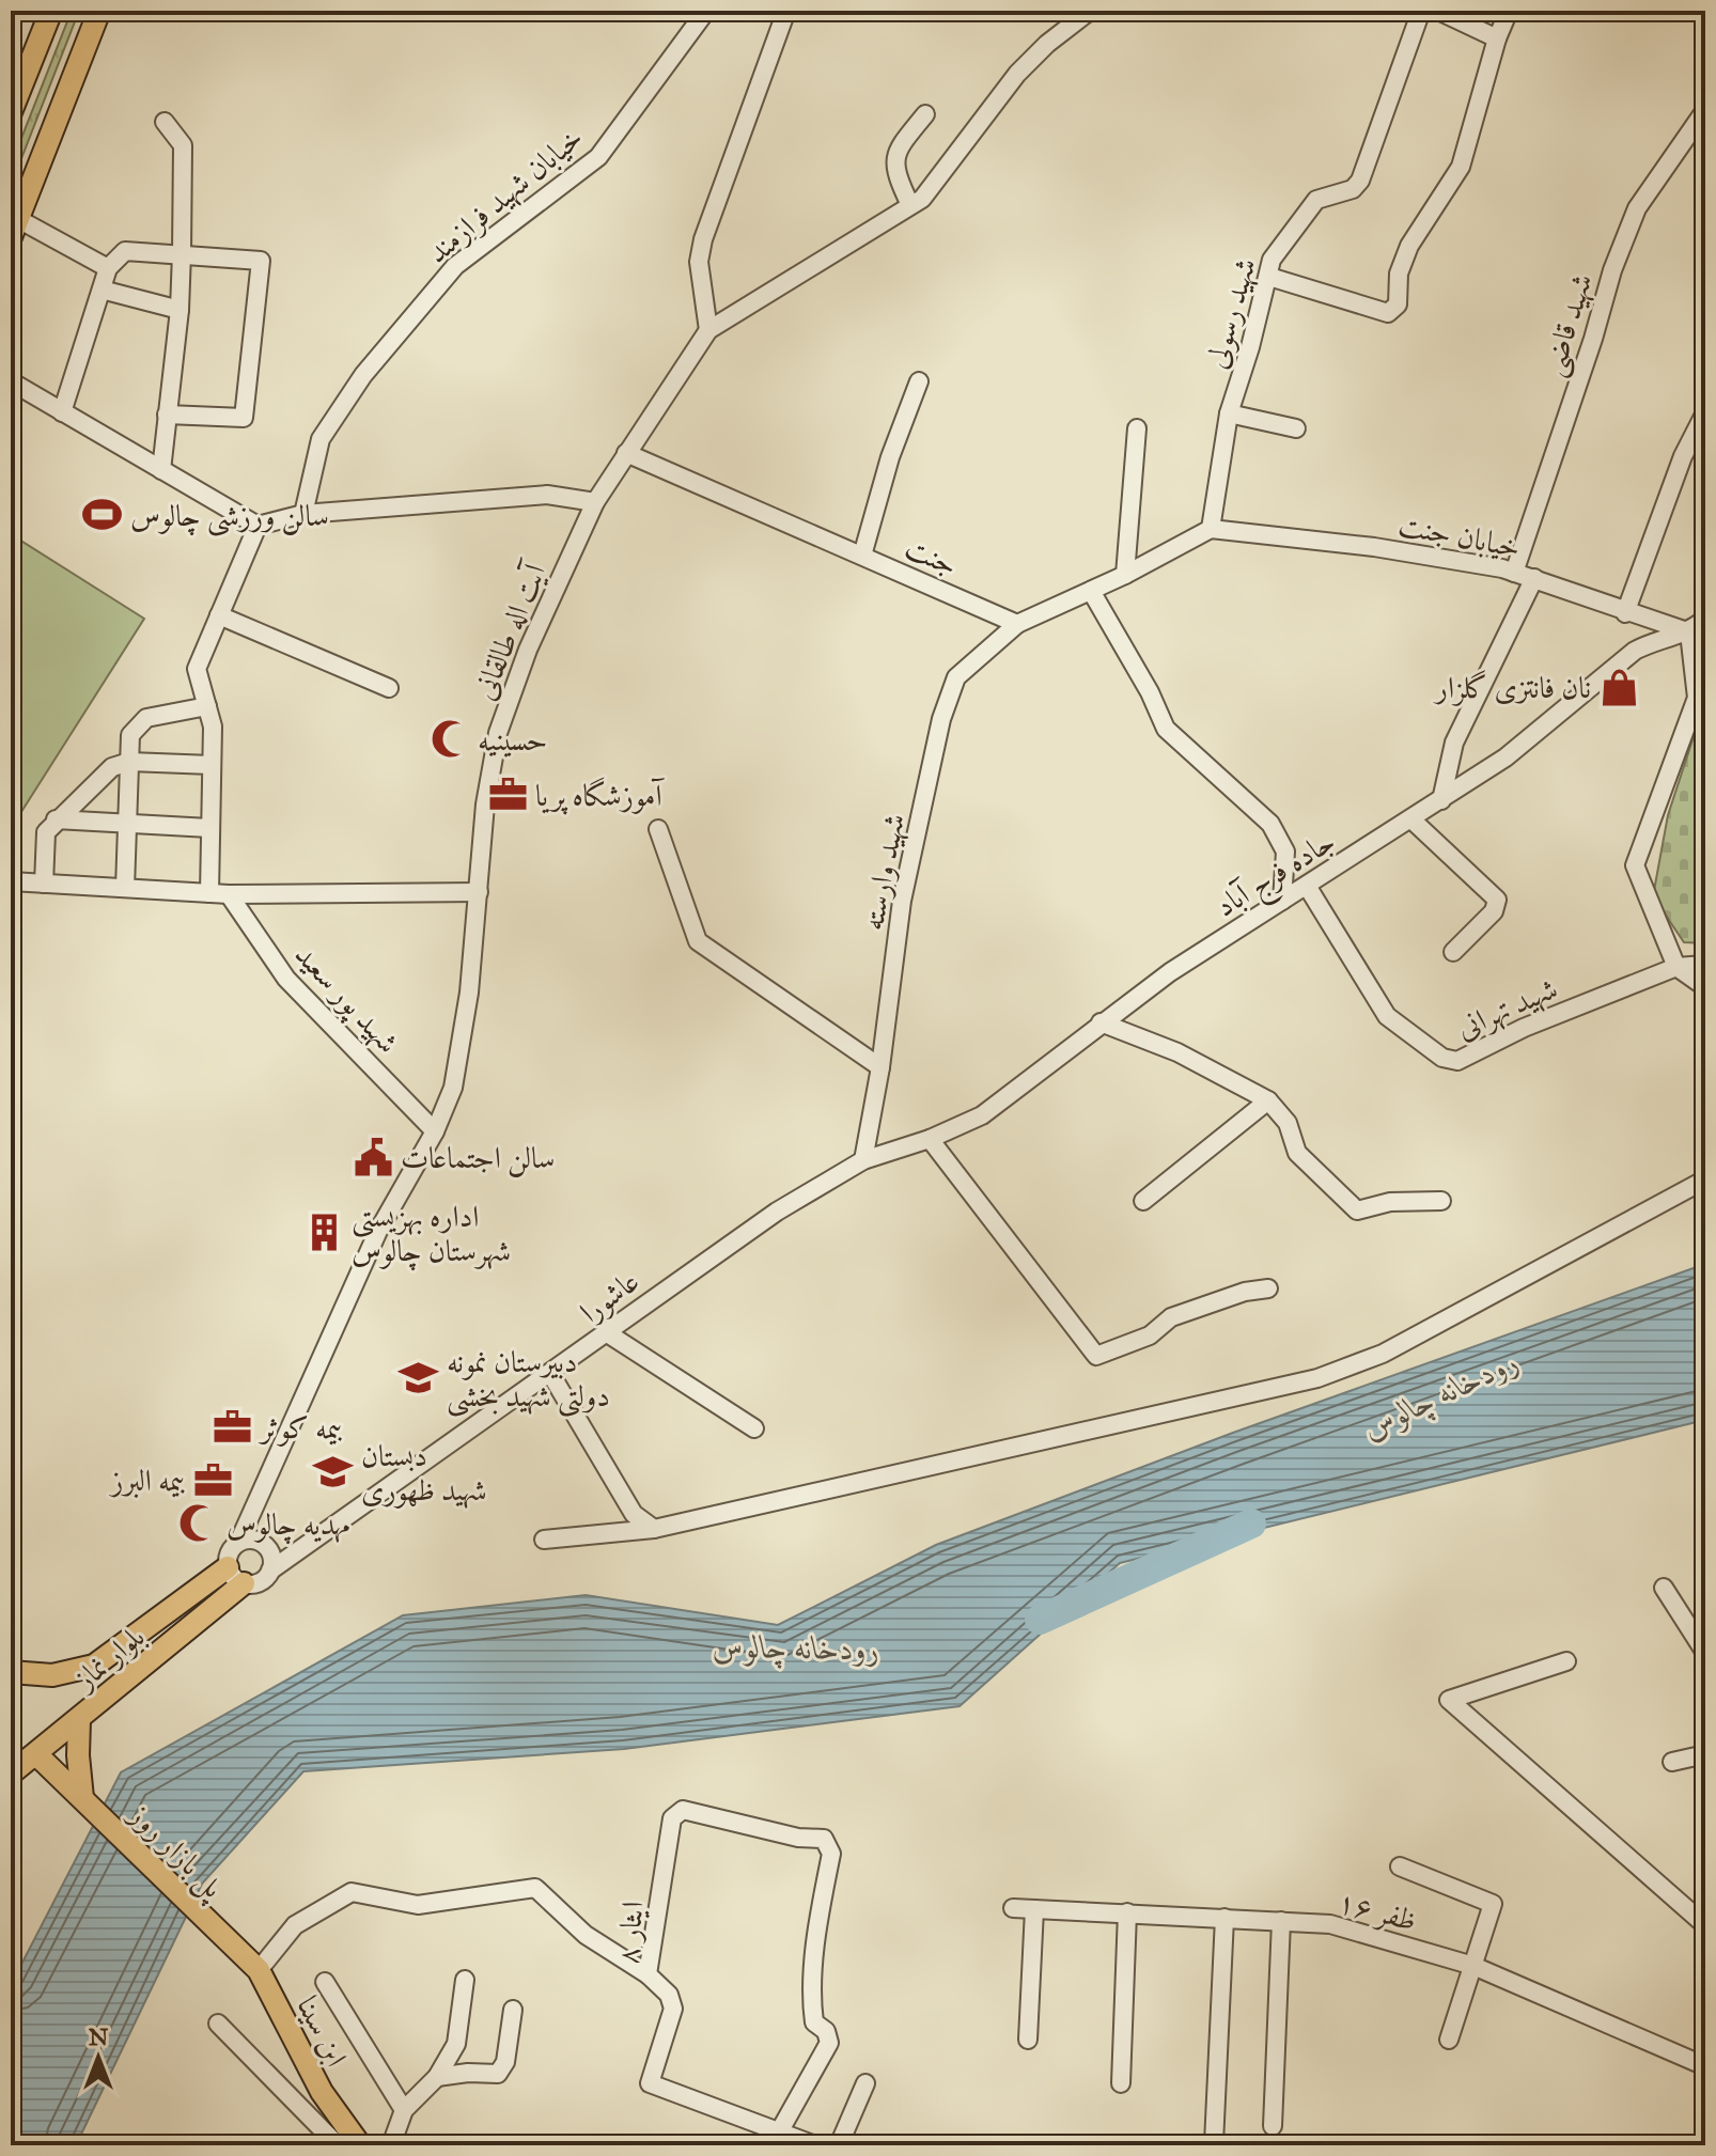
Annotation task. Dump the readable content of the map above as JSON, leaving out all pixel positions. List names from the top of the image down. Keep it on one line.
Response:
{"streets":{"main road":["بلوار نماز","پل بازار روز","ابن سینا"],"street":["خیابان شهید فرازمند","شهید رسولی","شهید قاضی","خیابان جنت","جنت","آیت اله طالقانی","شهید وارسته","جاده فرج آباد","شهید پور سعید","شهید تهرانی","عاشورا","ظفر ۱۶","ایثار ۸"]},"crossings":[["شهید رسولی","خیابان جنت"],["شهید قاضی","خیابان جنت"],["خیابان جنت","جاده فرج آباد"],["جنت","آیت اله طالقانی"],["جنت","شهید وارسته"],["آیت اله طالقانی","شهید پور سعید"],["آیت اله طالقانی","عاشورا"],["آیت اله طالقانی","بلوار نماز"],["شهید وارسته","جاده فرج آباد"],["شهید وارسته","عاشورا"],["جاده فرج آباد","شهید تهرانی"],["جاده فرج آباد","عاشورا"],["عاشورا","بلوار نماز"],["پل بازار روز","ابن سینا"]],"water":["رودخانه چالوس"],"places":{"sports":["سالن ورزشی چالوس"],"shop":["نان فانتزی گلزار"],"mosque":["حسینیه","مهدیه چالوس"],"office":["آموزشگاه پریا","بیمه کوثر","بیمه البرز"],"public building":["سالن اجتماعات"],"building":["اداره بهزیستی شهرستان چالوس"],"school or university":["دبیرستان نمونه دولتی شهید بخشی","دبستان شهید ظهوری"]},"north":"top"}
